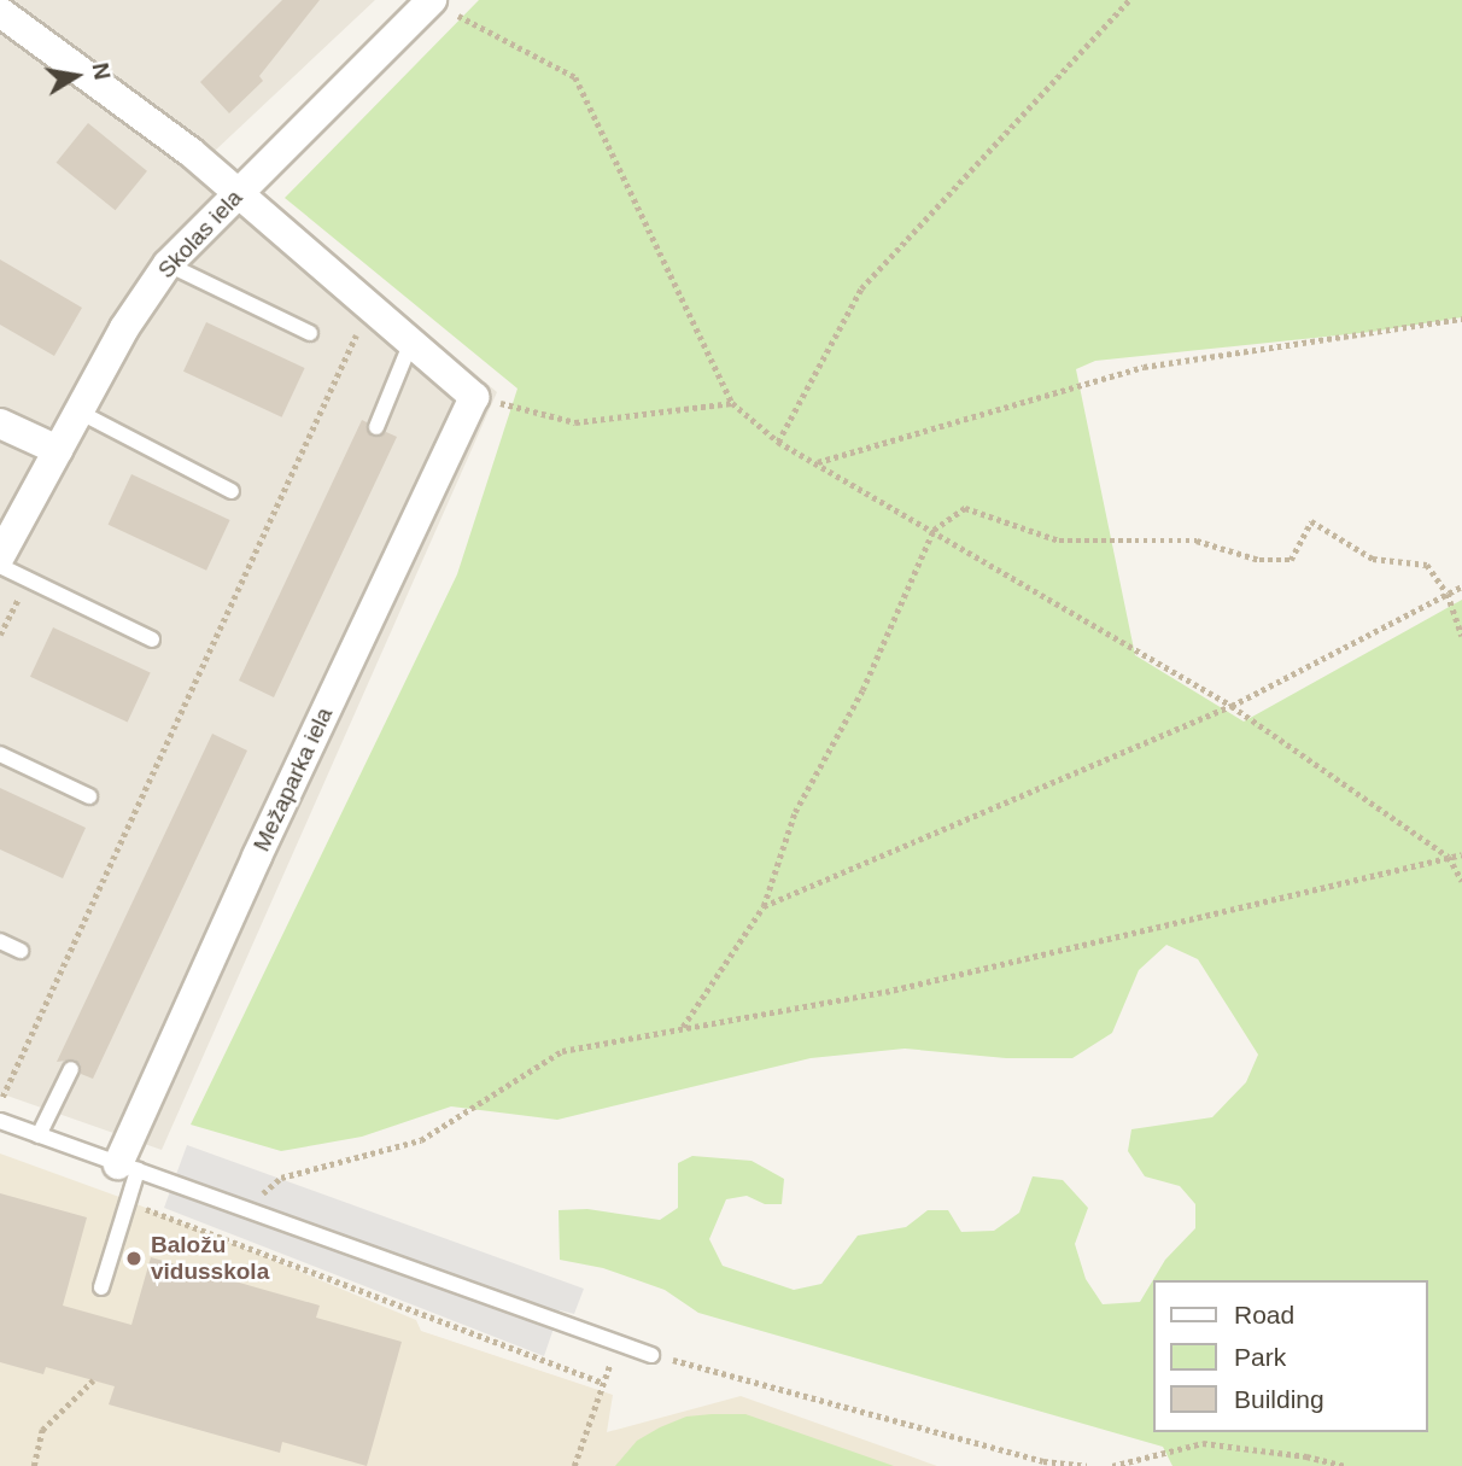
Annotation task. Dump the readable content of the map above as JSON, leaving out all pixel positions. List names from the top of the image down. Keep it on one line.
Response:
{"streets":{"street":["Skolas iela","Mežaparka iela"]},"places":["Baložu vidusskola"],"legend":["Road","Park","Building"],"north":"right"}
